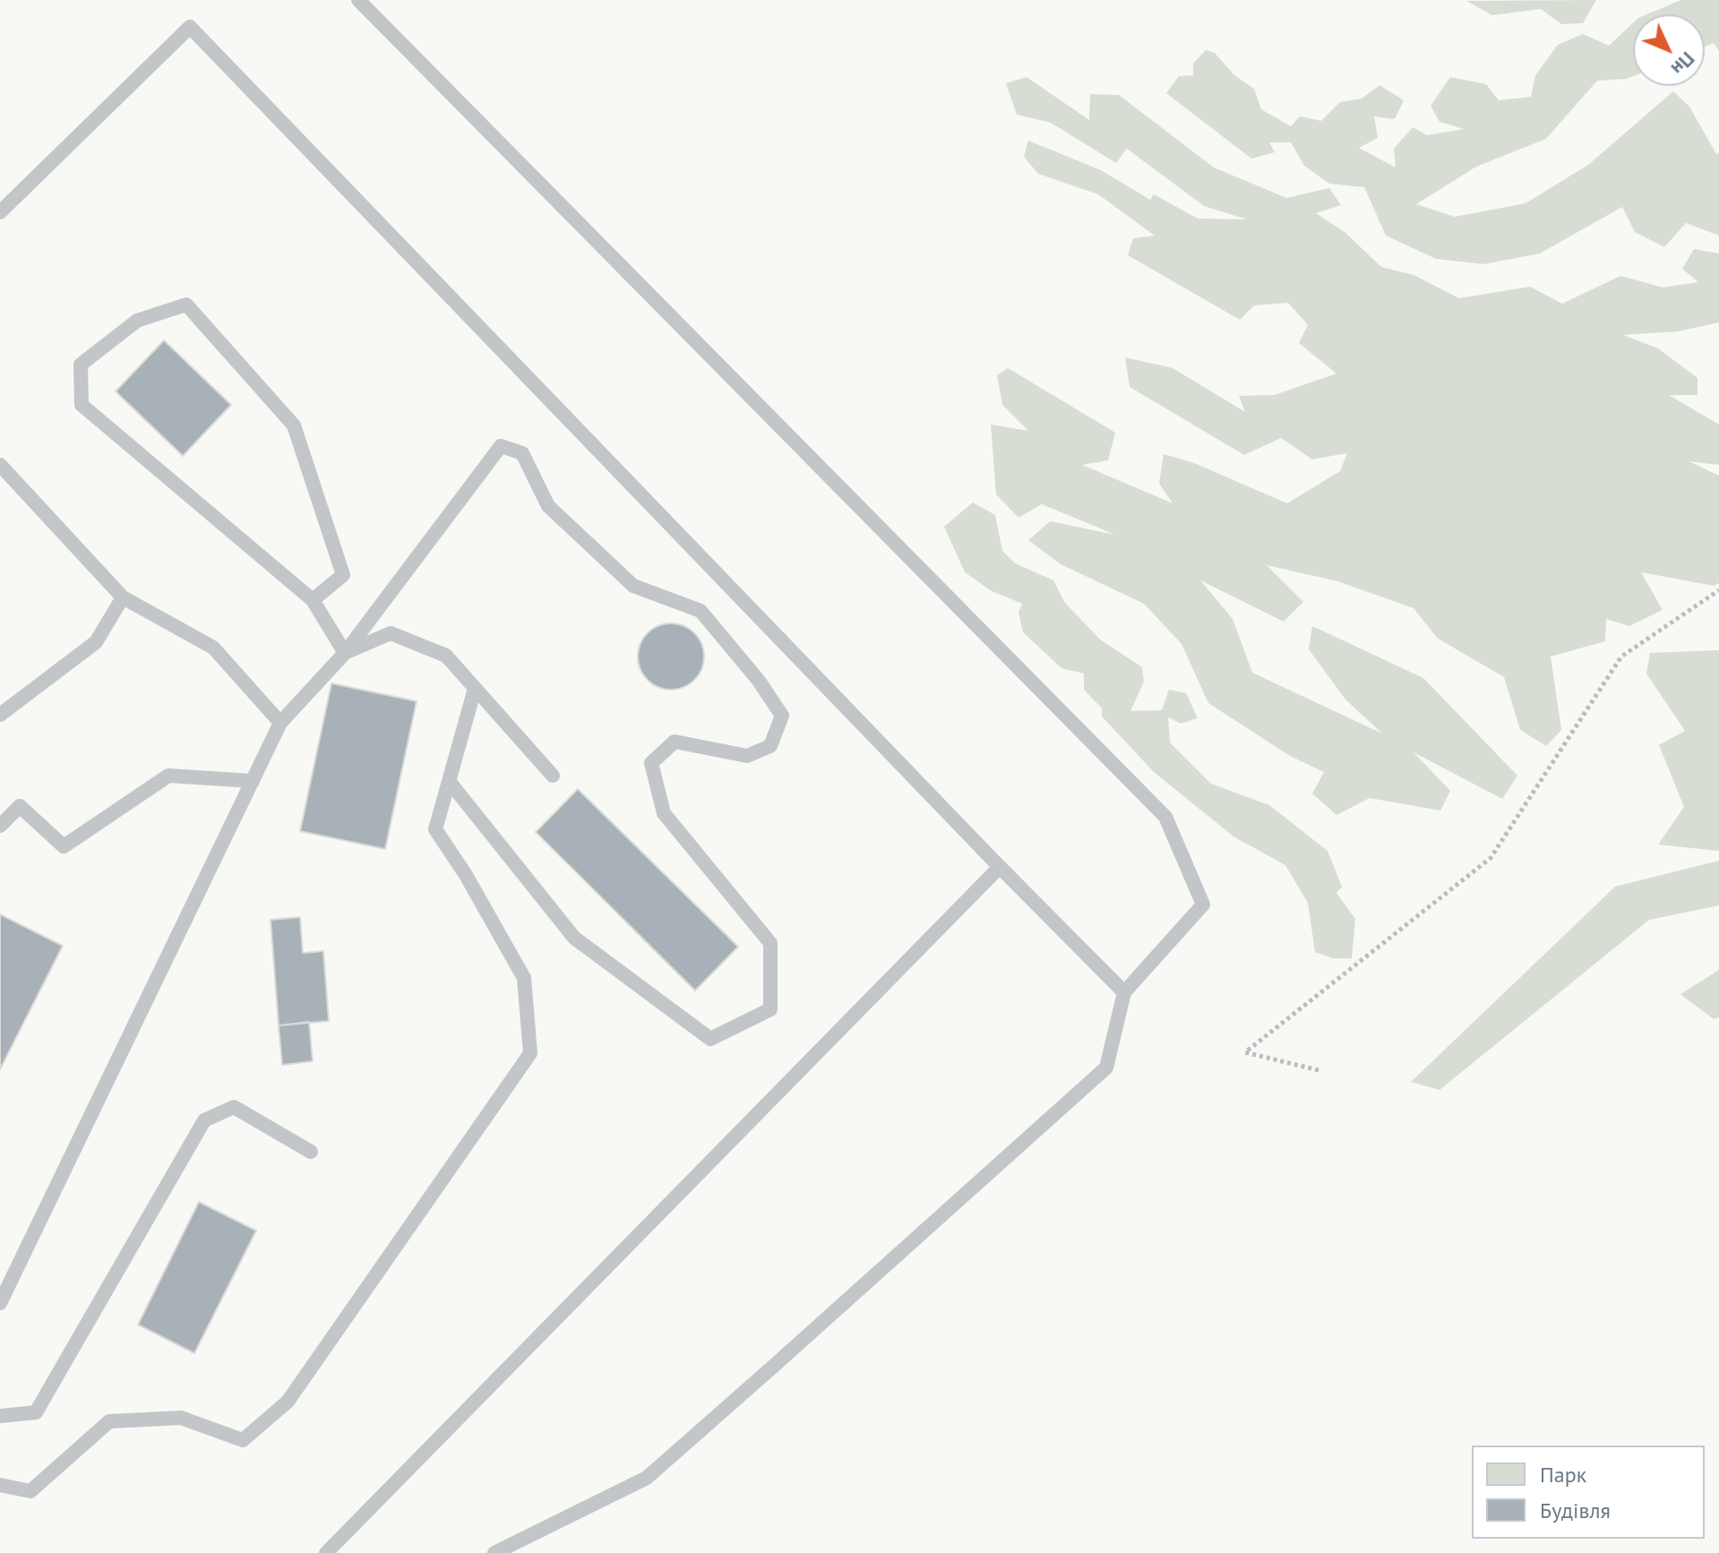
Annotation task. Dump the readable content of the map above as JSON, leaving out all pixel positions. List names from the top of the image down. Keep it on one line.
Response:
{"legend":["Парк","Будівля"],"north":"bottom right"}
